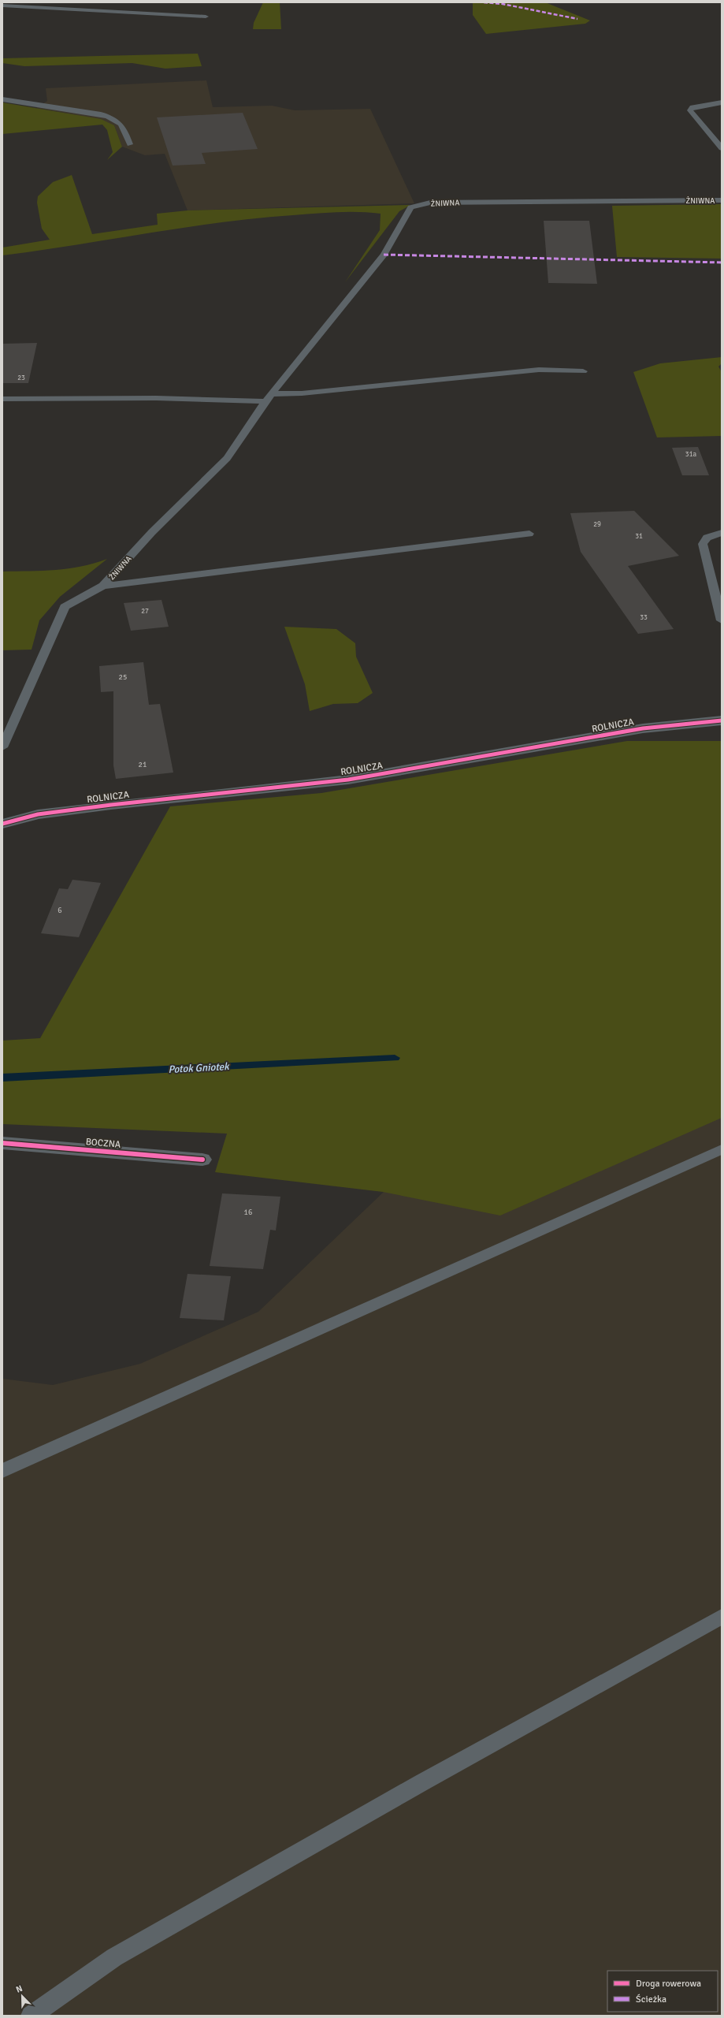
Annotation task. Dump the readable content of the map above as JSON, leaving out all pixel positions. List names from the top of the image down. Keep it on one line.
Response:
{"streets":{"street":["ROLNICZA","BOCZNA"],"lane":["ŻNIWNA"]},"water":["Potok Gniotek"],"house_numbers":["23","31a","29","31","27","33","25","21","6","16"],"legend":["Droga rowerowa","Ścieżka"],"north":"top left"}
